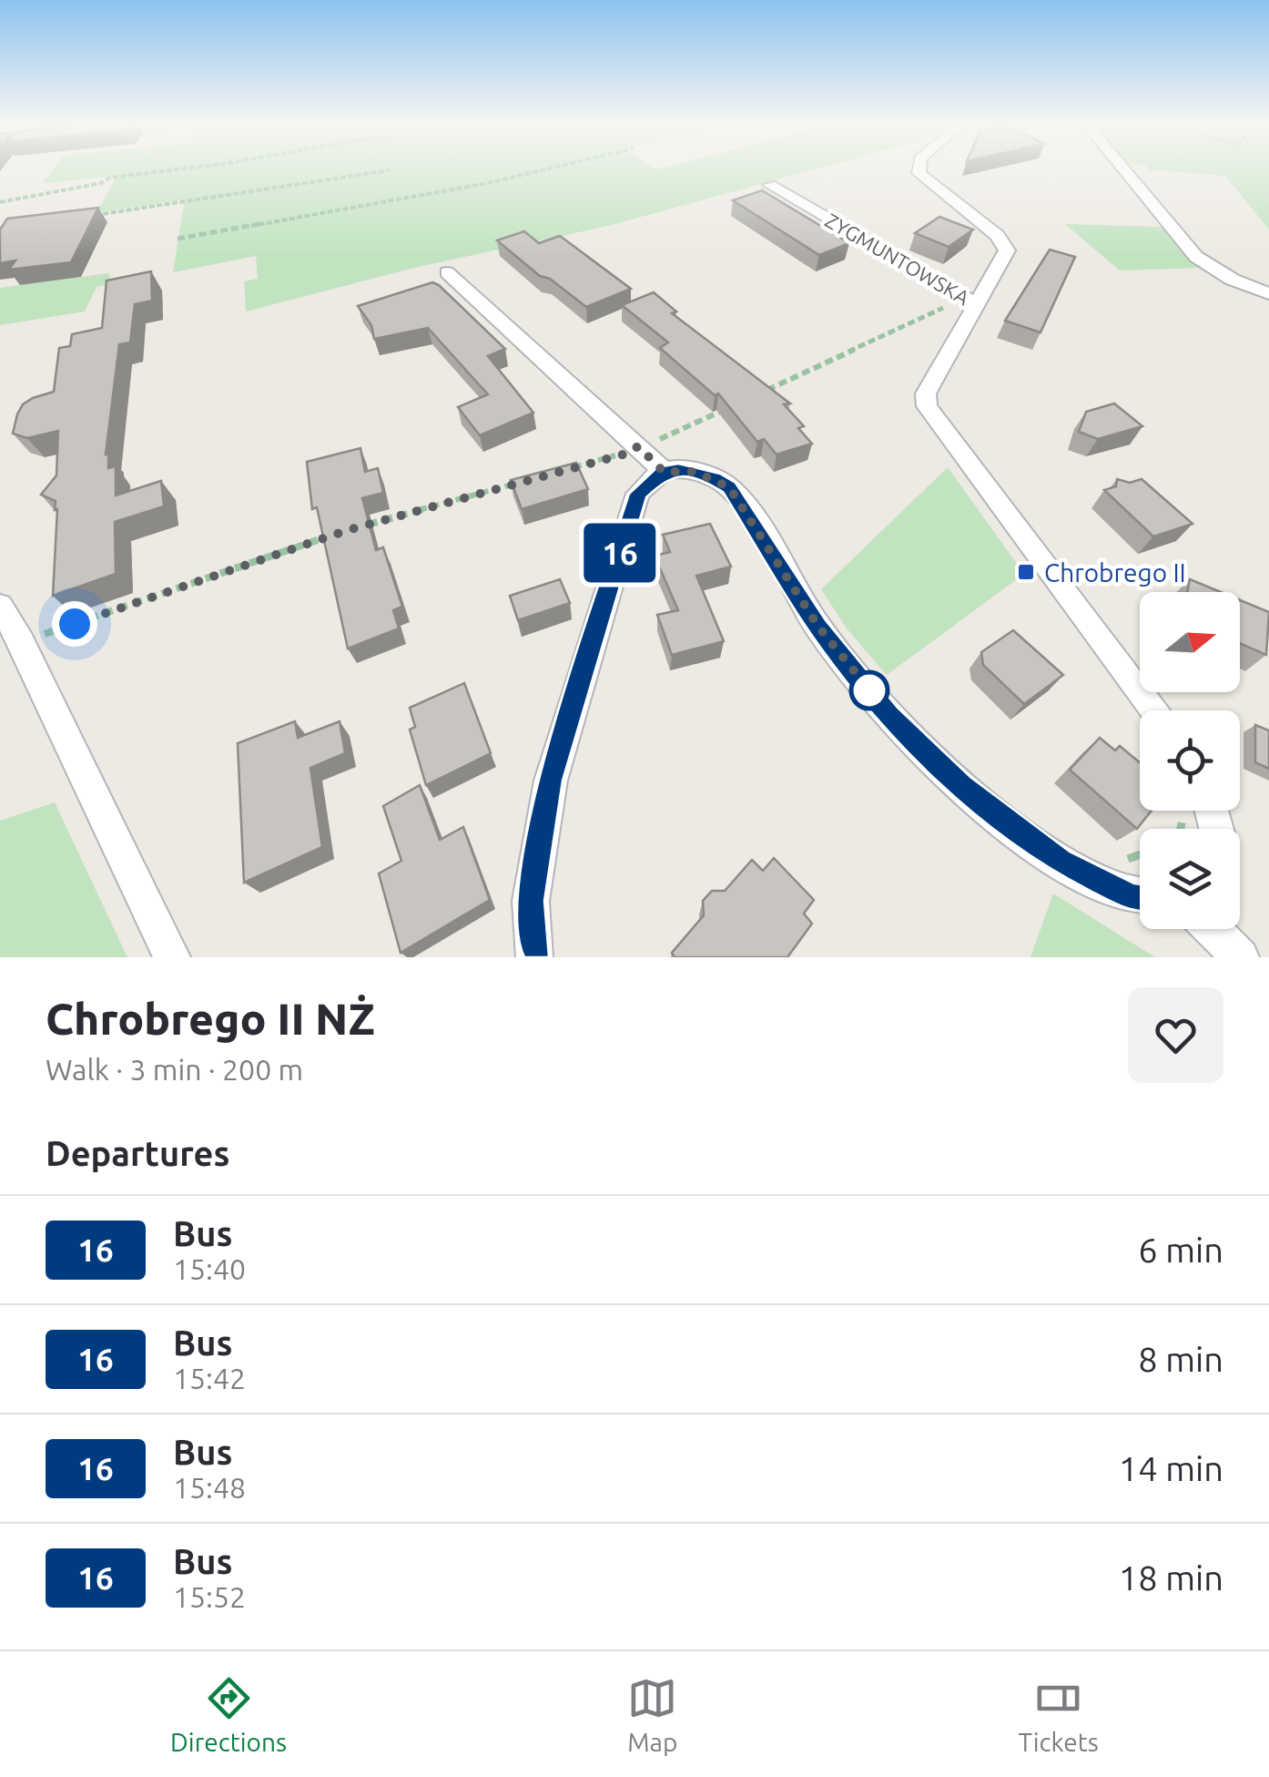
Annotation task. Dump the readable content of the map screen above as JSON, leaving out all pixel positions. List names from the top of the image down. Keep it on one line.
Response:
{"streets":{"street":["ZYGMUNTOWSKA"]},"places":{"transit":["Chrobrego II"]},"lines":["bus line 16"],"north":"right","page":{"on_map":"16","heading":[["Chrobrego II NŻ","Walk · 3 min · 200 m"],"Departures"],"list":[{"mark":"16","name":"Bus","note":"15:40","value":"6 min"},{"mark":"16","name":"Bus","note":"15:42","value":"8 min"},{"mark":"16","name":"Bus","note":"15:48","value":"14 min"},{"mark":"16","name":"Bus","note":"15:52","value":"18 min"}],"tabs":["Directions","Map","Tickets"]}}
